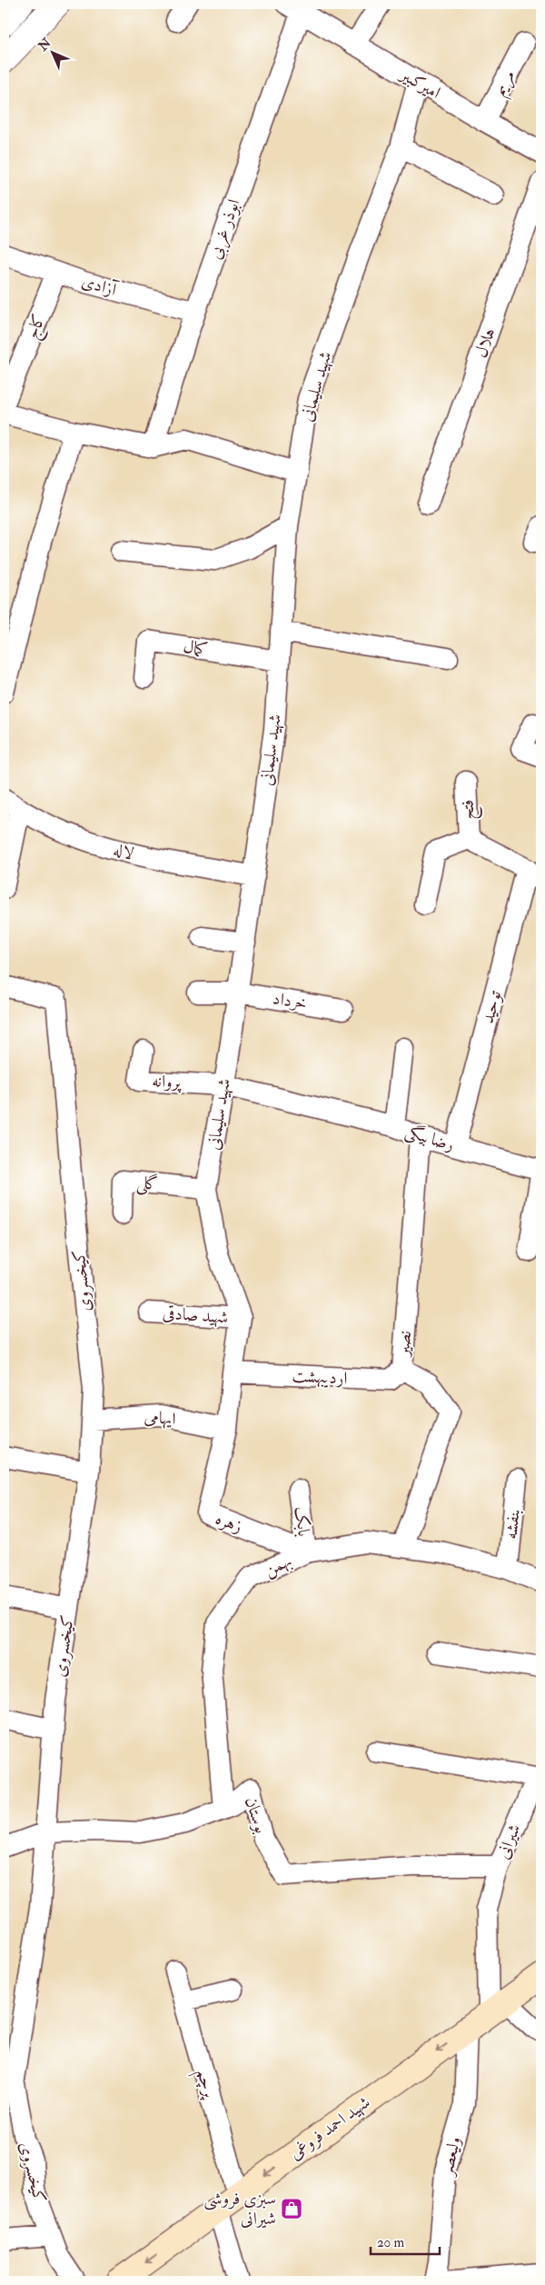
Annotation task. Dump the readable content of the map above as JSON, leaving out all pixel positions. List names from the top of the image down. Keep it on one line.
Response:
{"streets":{"main road":["شهید احمد فروغی"],"street":["مریم","امیرکبیر","ابوذر غربی","آزادی","کاج","هلال","شهید سلیمانی","کمال","فتح","لاله","خرداد","توحید","پروانه","رضا بیگی","گلی","کیخسروی","شهید صادقی","نصیر","اردیبهشت","ایهامی","بابک","زهره","بنفشه","بهمن","بوستان","شیرانی","پرچم","ولیعصر"]},"crossings":[["مریم","امیرکبیر"],["امیرکبیر","ابوذر غربی"],["امیرکبیر","شهید سلیمانی"],["ابوذر غربی","آزادی"],["آزادی","کاج"],["شهید سلیمانی","کمال"],["شهید سلیمانی","لاله"],["شهید سلیمانی","خرداد"],["شهید سلیمانی","پروانه"],["شهید سلیمانی","گلی"],["شهید سلیمانی","شهید صادقی"],["شهید سلیمانی","اردیبهشت"],["شهید سلیمانی","ایهامی"],["شهید سلیمانی","زهره"],["توحید","رضا بیگی"],["رضا بیگی","نصیر"],["کیخسروی","ایهامی"],["کیخسروی","بوستان"],["نصیر","اردیبهشت"],["نصیر","بهمن"],["ایهامی","زهره"],["بابک","زهره"],["بابک","بهمن"],["زهره","بهمن"],["بنفشه","بهمن"],["بهمن","بوستان"],["بوستان","شیرانی"],["شیرانی","شهید احمد فروغی"],["پرچم","شهید احمد فروغی"],["شهید احمد فروغی","ولیعصر"]],"one_way":["شهید احمد فروغی"],"places":{"shop":["سبزی فروشی شیرانی"]},"scale_bar":"20 m","north":"top left"}
